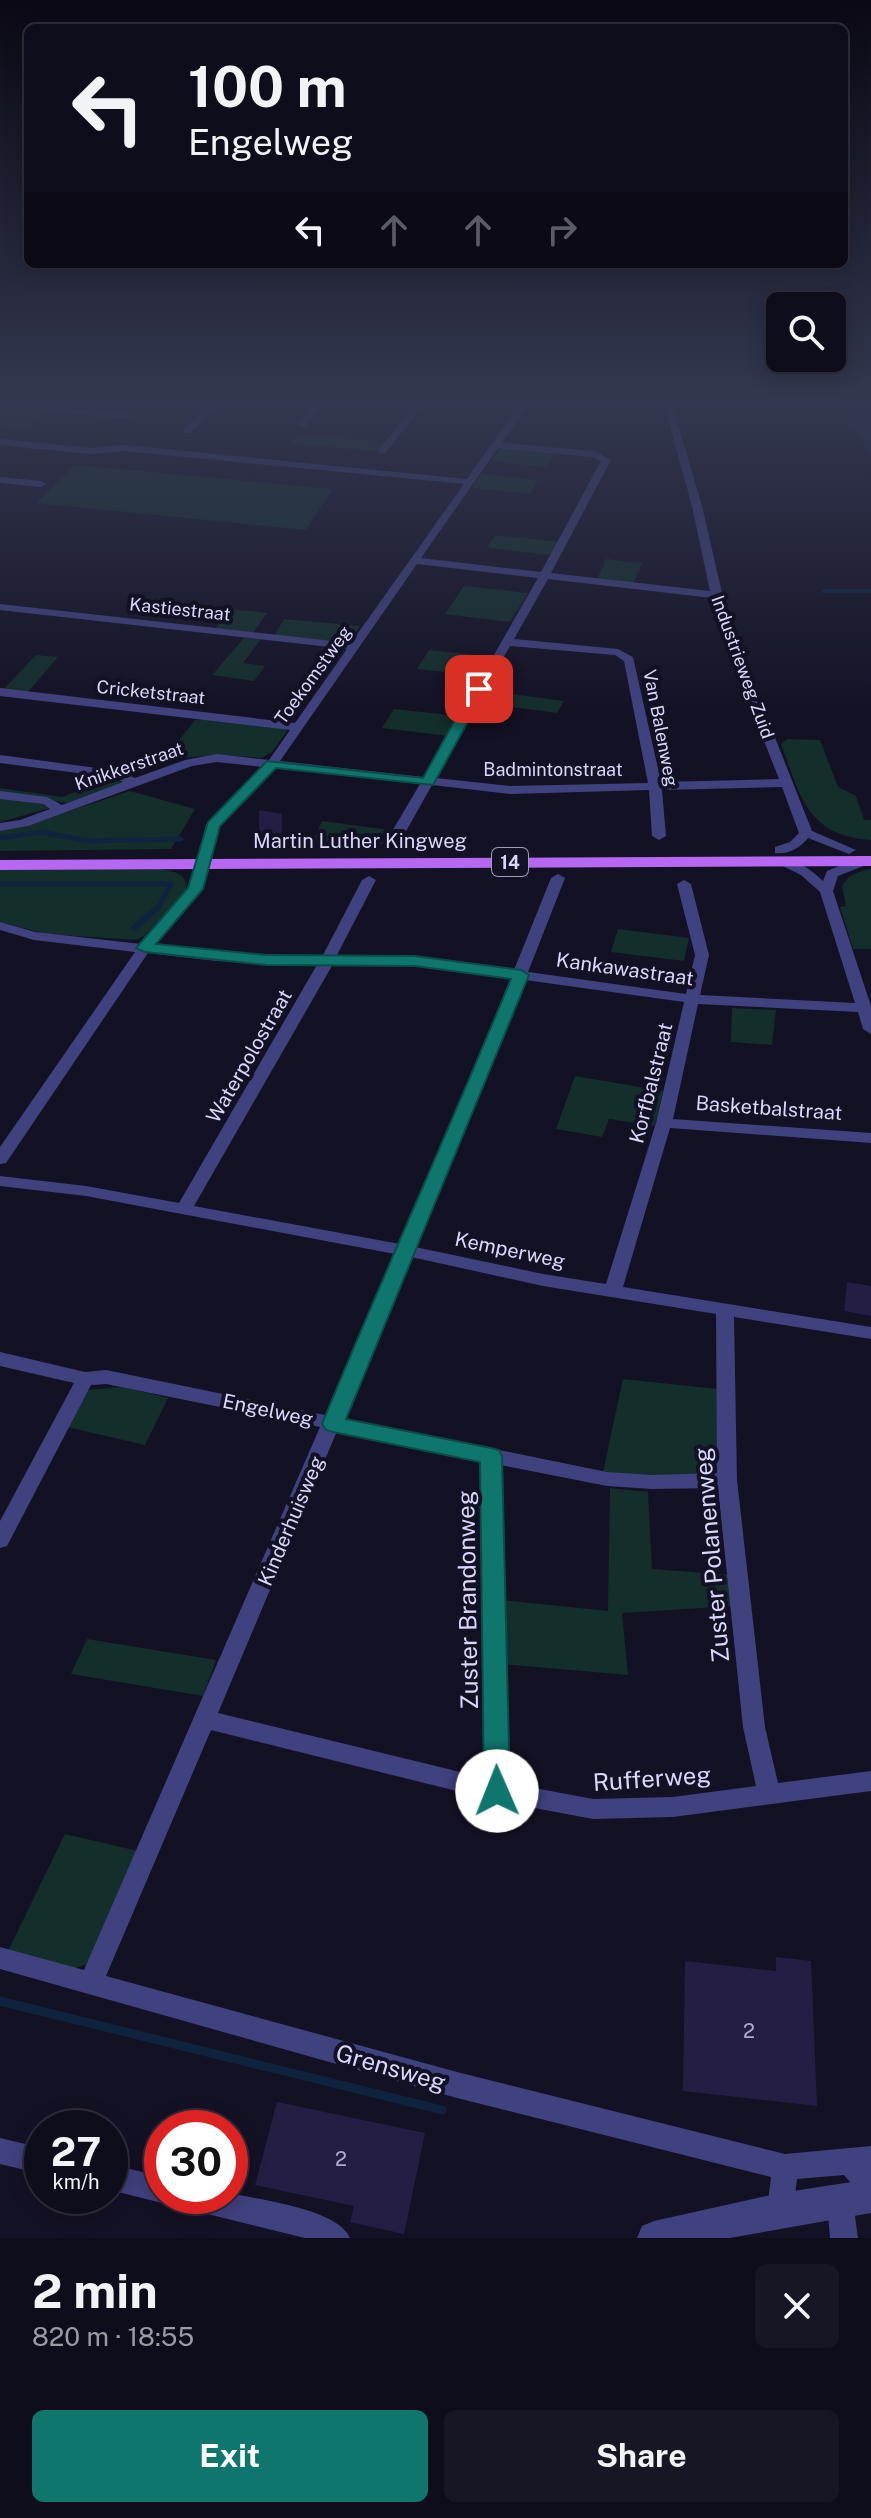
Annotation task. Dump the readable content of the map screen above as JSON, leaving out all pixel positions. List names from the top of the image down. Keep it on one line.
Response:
{"streets":{"main road":["Martin Luther Kingweg","14"],"street":["Kastiestraat","Industrieweg Zuid","Toekomstweg","Cricketstraat","Van Balenweg","Knikkerstraat","Badmintonstraat","Kankawastraat","Waterpolostraat","Korfbalstraat","Basketbalstraat","Kemperweg","Engelweg","Kinderhuisweg","Zuster Polanenweg","Zuster Brandonweg","Rufferweg","Grensweg"]},"crossings":[["Kastiestraat","Toekomstweg"],["Industrieweg Zuid","Badmintonstraat"],["Industrieweg Zuid","Martin Luther Kingweg"],["Industrieweg Zuid","14"],["Toekomstweg","Cricketstraat"],["Toekomstweg","Knikkerstraat"],["Toekomstweg","Badmintonstraat"],["Toekomstweg","Martin Luther Kingweg"],["Toekomstweg","Kankawastraat"],["Van Balenweg","Badmintonstraat"],["Knikkerstraat","Badmintonstraat"],["Martin Luther Kingweg","14"],["Kankawastraat","Waterpolostraat"],["Kankawastraat","Korfbalstraat"],["Kankawastraat","Kinderhuisweg"],["Waterpolostraat","Kemperweg"],["Korfbalstraat","Basketbalstraat"],["Korfbalstraat","Kemperweg"],["Kemperweg","Kinderhuisweg"],["Kemperweg","Zuster Polanenweg"],["Engelweg","Kinderhuisweg"],["Engelweg","Zuster Polanenweg"],["Engelweg","Zuster Brandonweg"],["Kinderhuisweg","Rufferweg"],["Kinderhuisweg","Grensweg"],["Zuster Polanenweg","Rufferweg"],["Zuster Brandonweg","Rufferweg"]],"house_numbers":["2","2"],"page":{"turn":["100 m","Engelweg"],"speed":"27 km/h","limit":"30","heading":["2 min","820 m · 18:55"],"buttons":["Exit","Share"]}}
